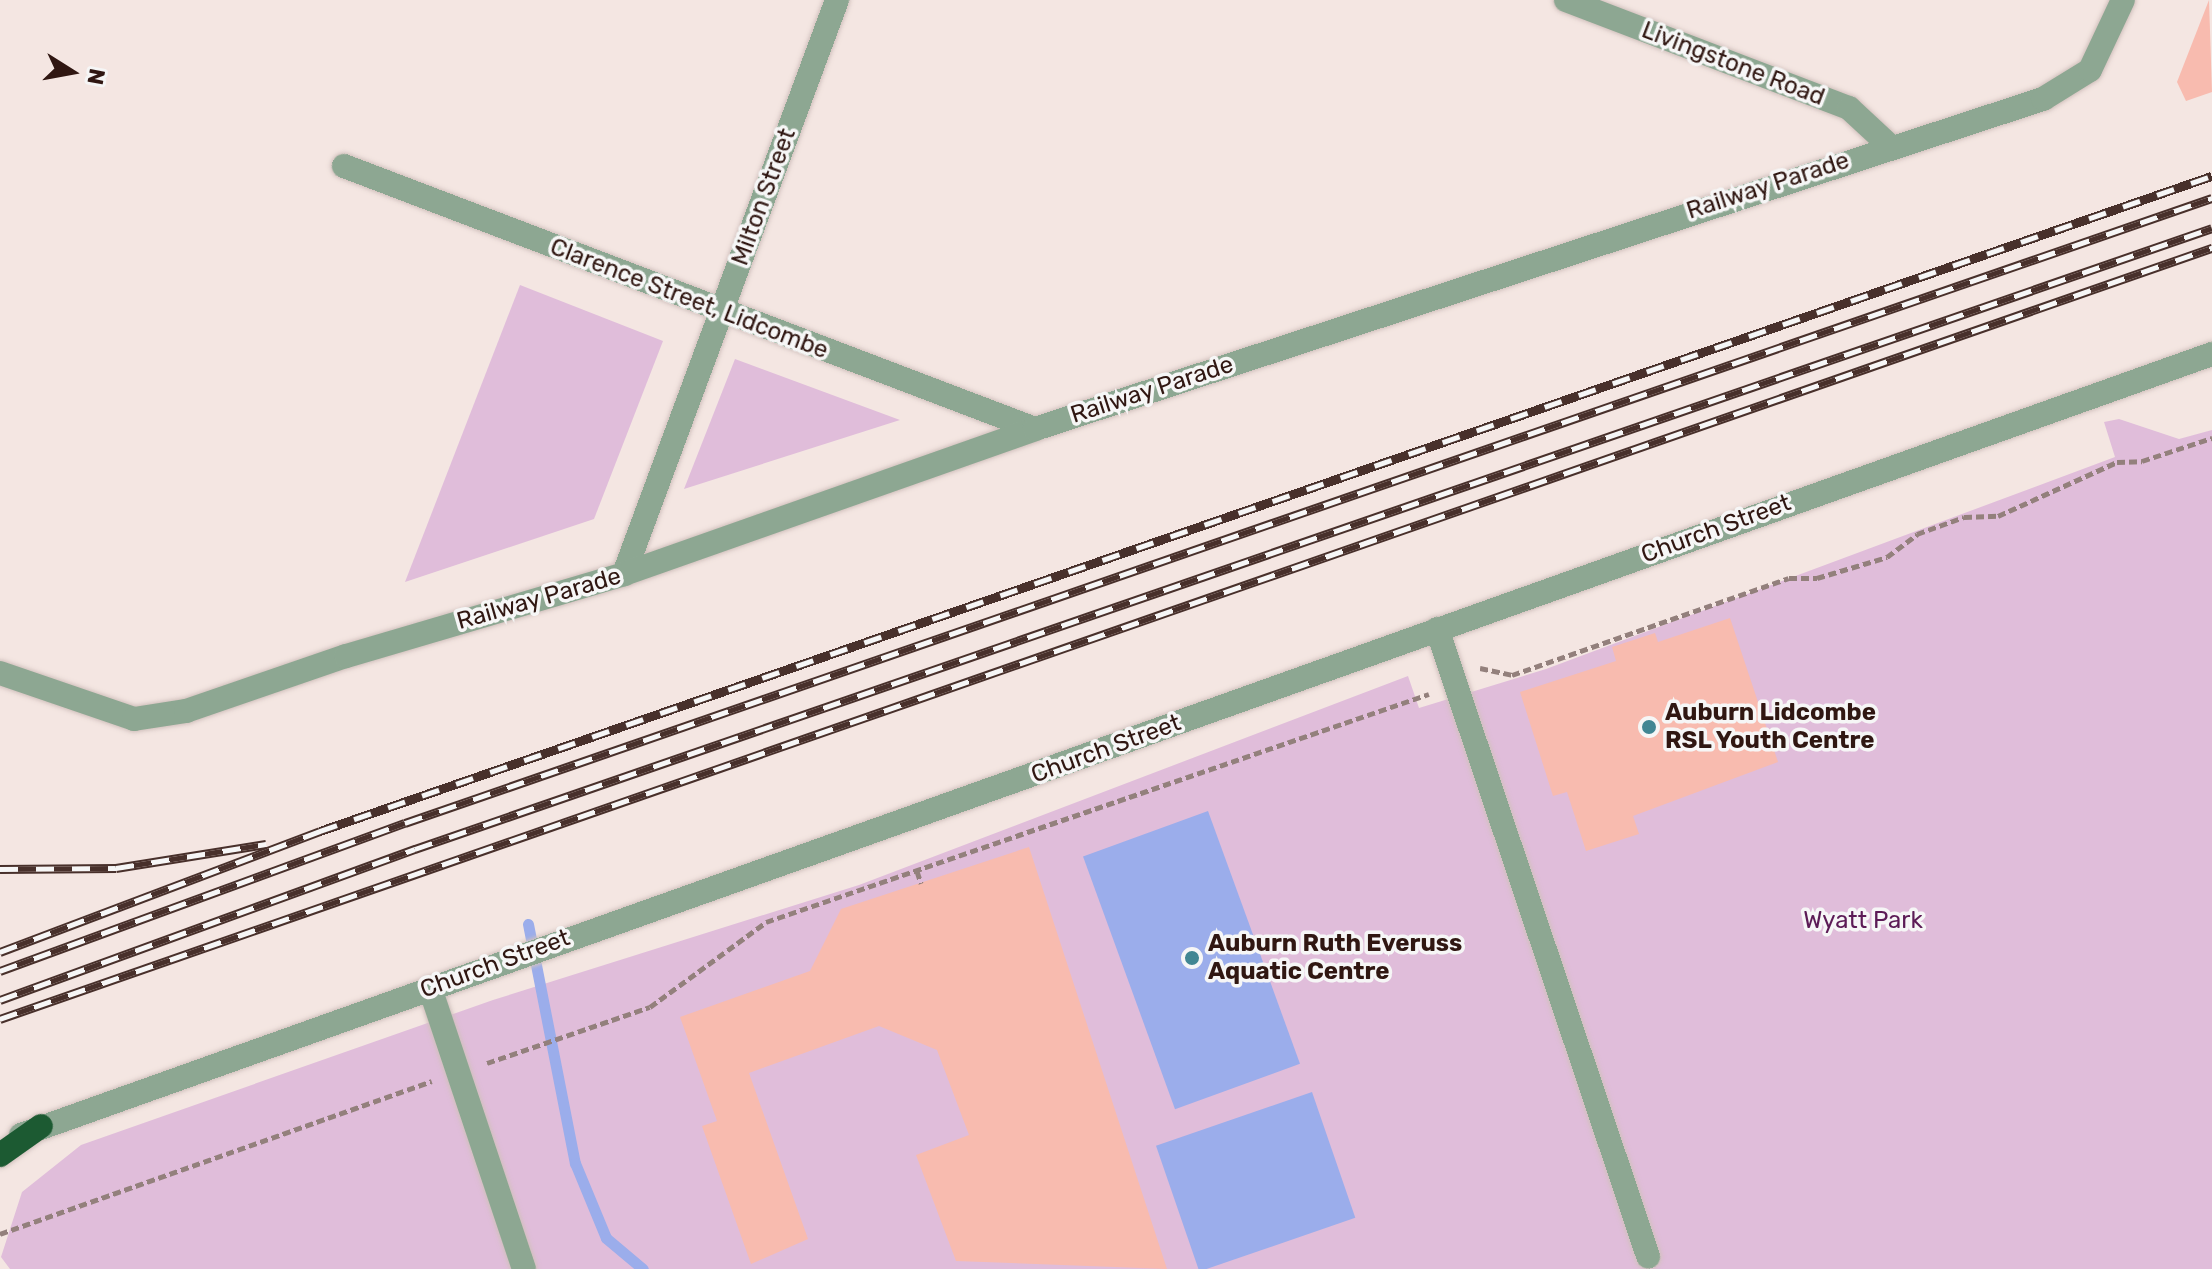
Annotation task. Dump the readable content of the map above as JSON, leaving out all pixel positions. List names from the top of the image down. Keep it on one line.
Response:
{"streets":{"street":["Livingstone Road","Railway Parade","Milton Street","Clarence Street, Lidcombe","Church Street"]},"crossings":[["Livingstone Road","Railway Parade"],["Railway Parade","Milton Street"],["Railway Parade","Clarence Street, Lidcombe"],["Milton Street","Clarence Street, Lidcombe"]],"parks":["Wyatt Park"],"places":["Auburn Lidcombe RSL Youth Centre","Auburn Ruth Everuss Aquatic Centre"],"north":"right"}
